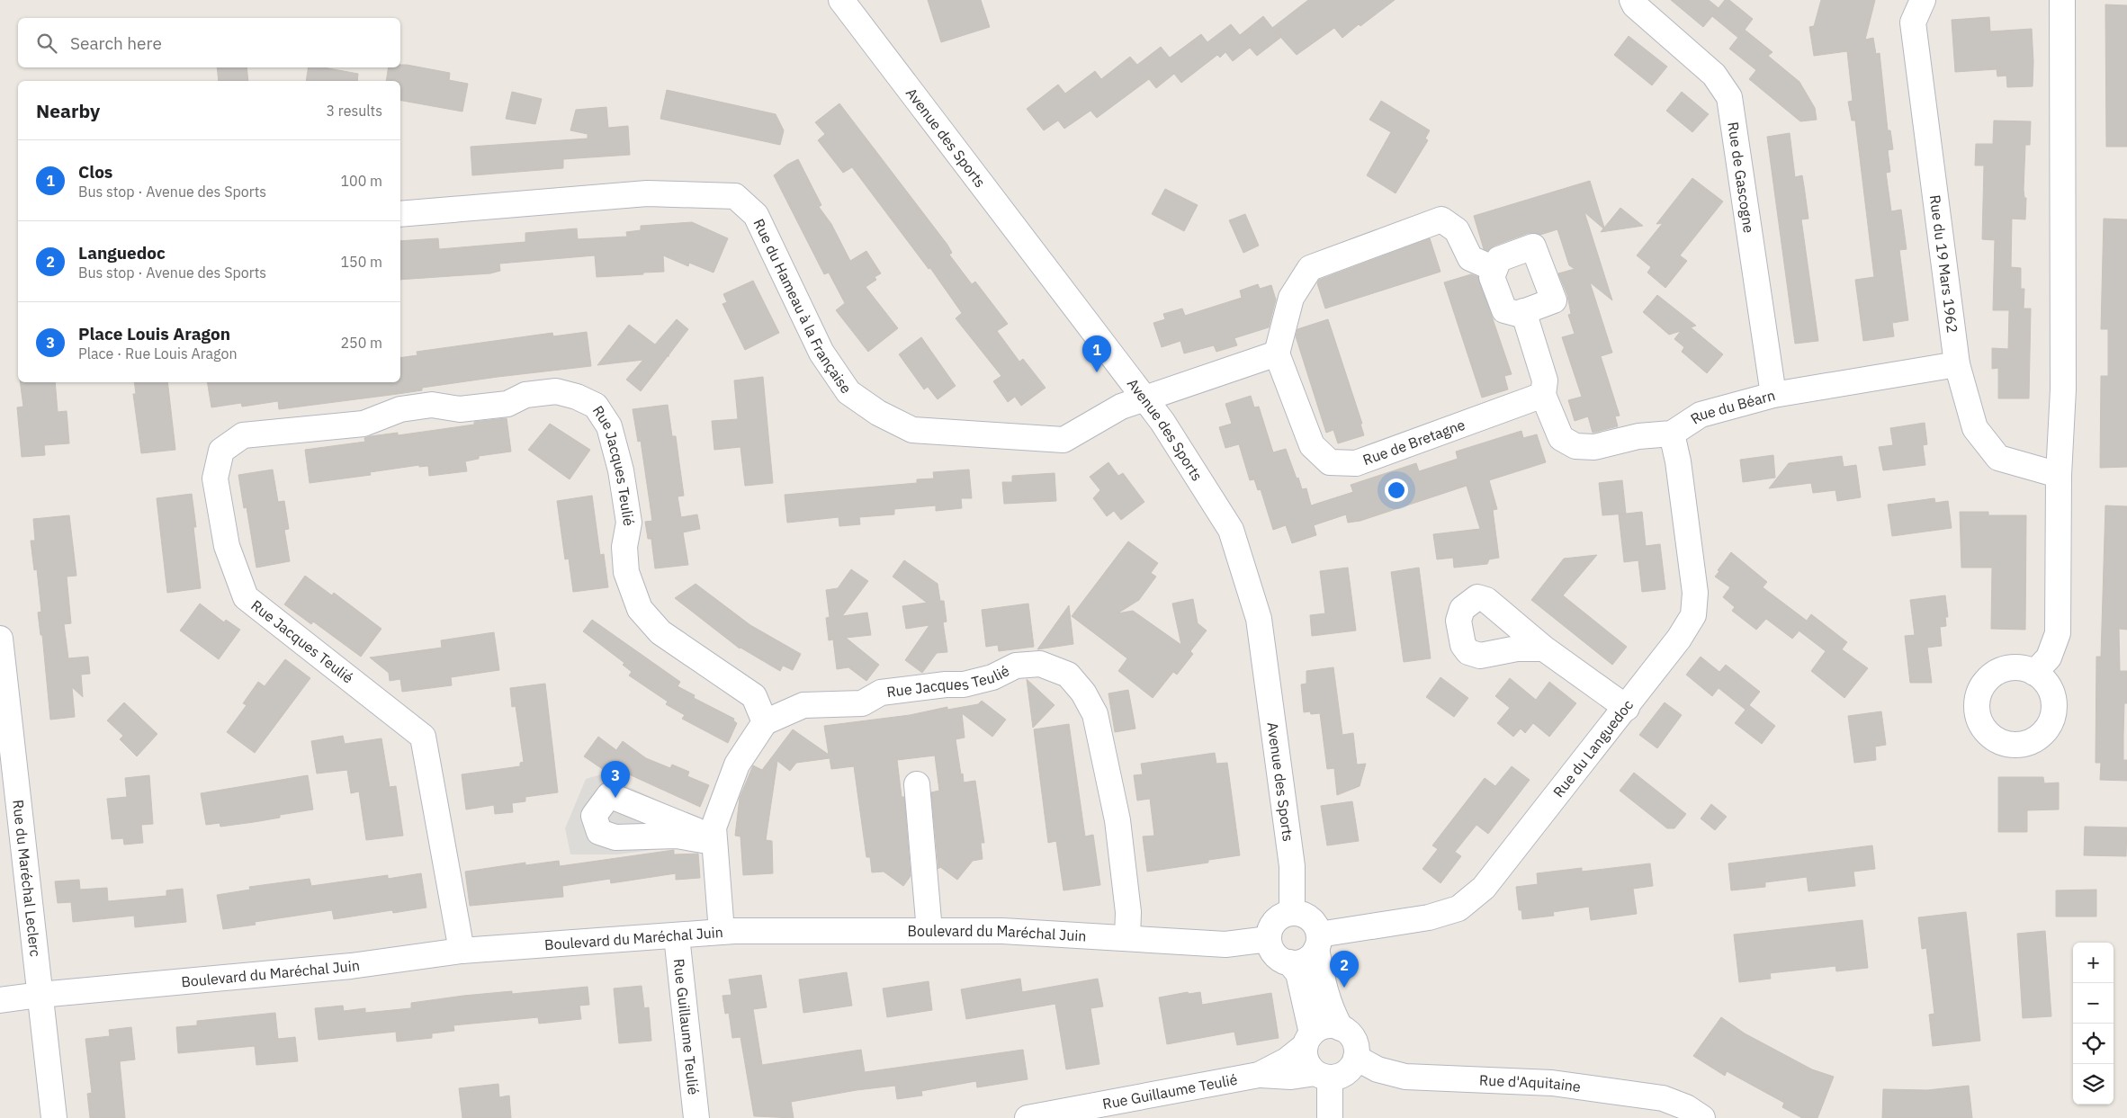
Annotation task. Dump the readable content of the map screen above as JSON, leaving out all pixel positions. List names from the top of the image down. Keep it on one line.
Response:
{"streets":{"street":["Avenue des Sports","Rue de Gascogne","Rue du 19 Mars 1962","Rue du Hameau à la Française","Rue du Béarn","Rue de Bretagne","Rue Jacques Teulié","Rue du Languedoc","Rue du Maréchal Leclerc","Boulevard du Maréchal Juin","Rue Guillaume Teulié","Rue d'Aquitaine"]},"crossings":[["Avenue des Sports","Rue du Hameau à la Française"],["Avenue des Sports","Rue du Languedoc"],["Avenue des Sports","Boulevard du Maréchal Juin"],["Rue de Gascogne","Rue du Béarn"],["Rue du 19 Mars 1962","Rue du Béarn"],["Rue du Béarn","Rue de Bretagne"],["Rue du Béarn","Rue du Languedoc"],["Rue Jacques Teulié","Boulevard du Maréchal Juin"],["Rue du Languedoc","Boulevard du Maréchal Juin"],["Rue du Maréchal Leclerc","Boulevard du Maréchal Juin"],["Boulevard du Maréchal Juin","Rue Guillaume Teulié"],["Rue Guillaume Teulié","Rue d'Aquitaine"]],"page":{"search":"Search here","heading":["Nearby","3 results"],"list":[{"mark":"1","name":"Clos","note":"Bus stop · Avenue des Sports","value":"100 m"},{"mark":"2","name":"Languedoc","note":"Bus stop · Avenue des Sports","value":"150 m"},{"mark":"3","name":"Place Louis Aragon","note":"Place · Rue Louis Aragon","value":"250 m"}],"pins":["1","3","2"],"map_buttons":["+","−"]}}
